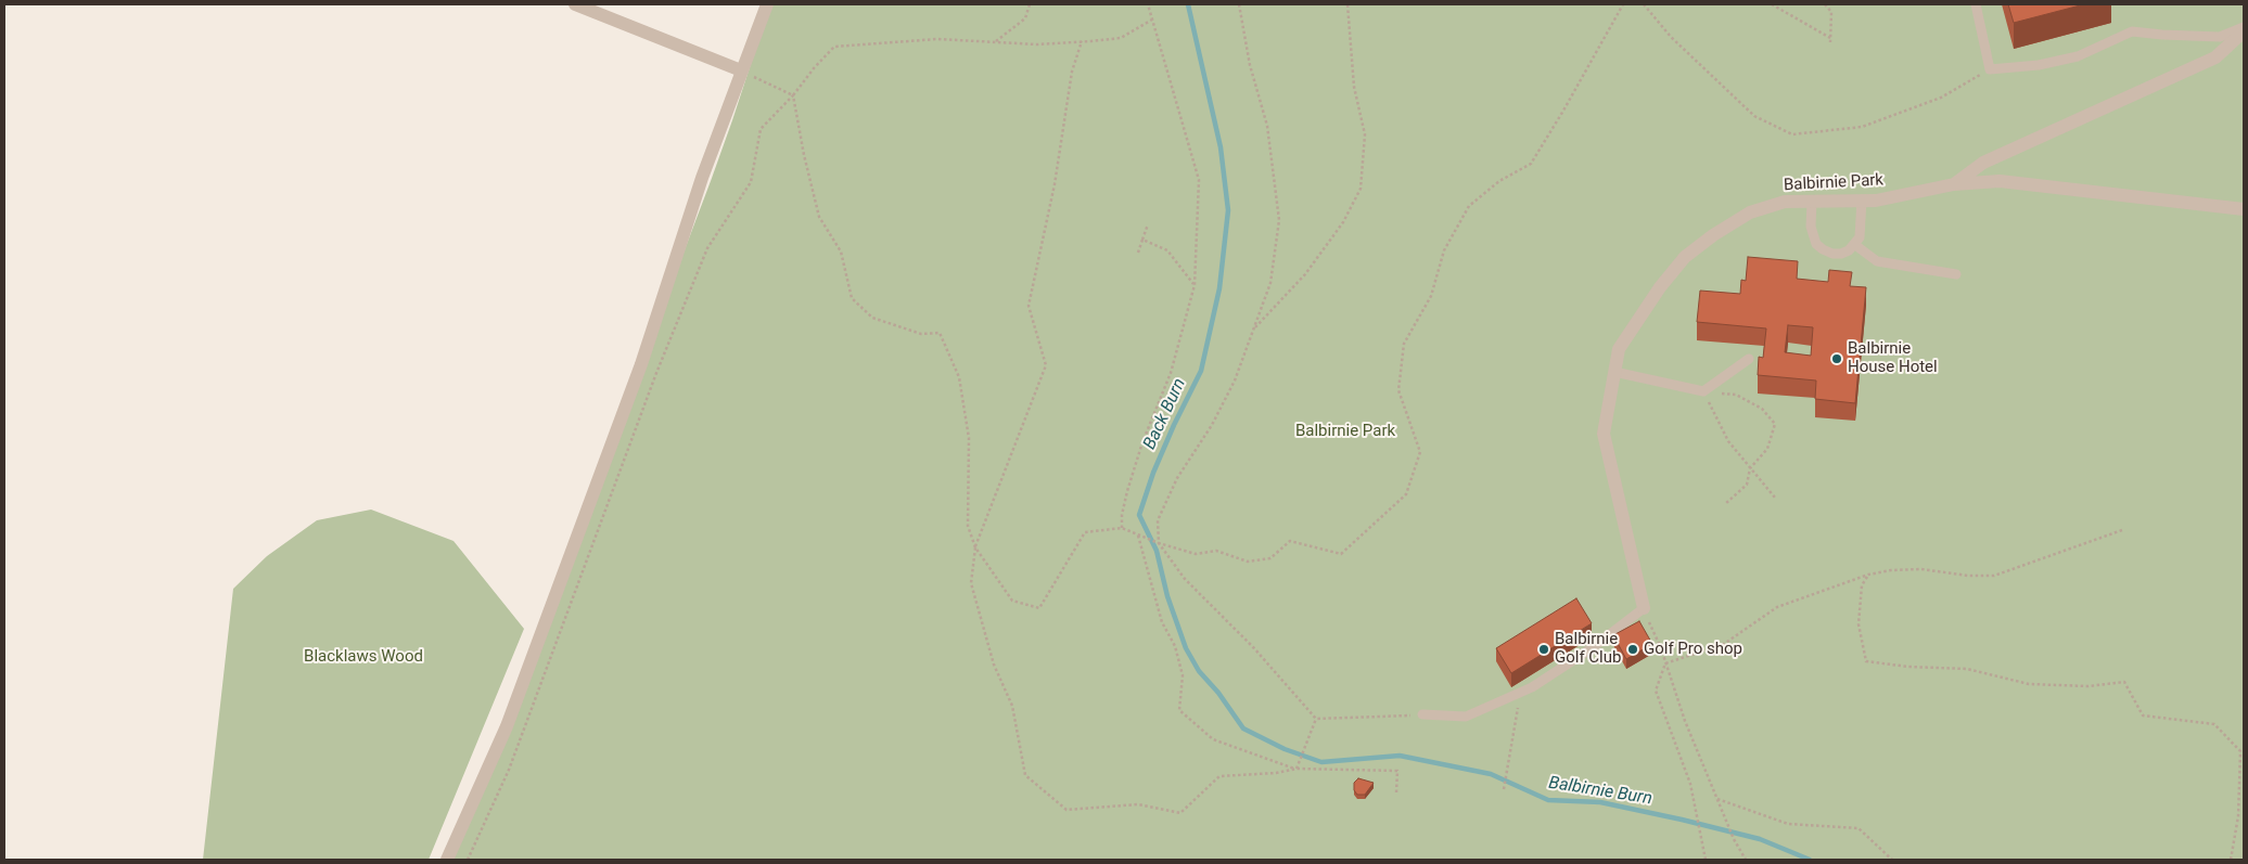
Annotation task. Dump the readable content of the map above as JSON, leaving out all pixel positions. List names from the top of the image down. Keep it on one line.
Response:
{"streets":{"street":["Balbirnie Park"]},"water":["Back Burn","Balbirnie Burn"],"parks":["Balbirnie Park","Blacklaws Wood"],"places":["Balbirnie House Hotel","Balbirnie Golf Club","Golf Pro shop"]}
